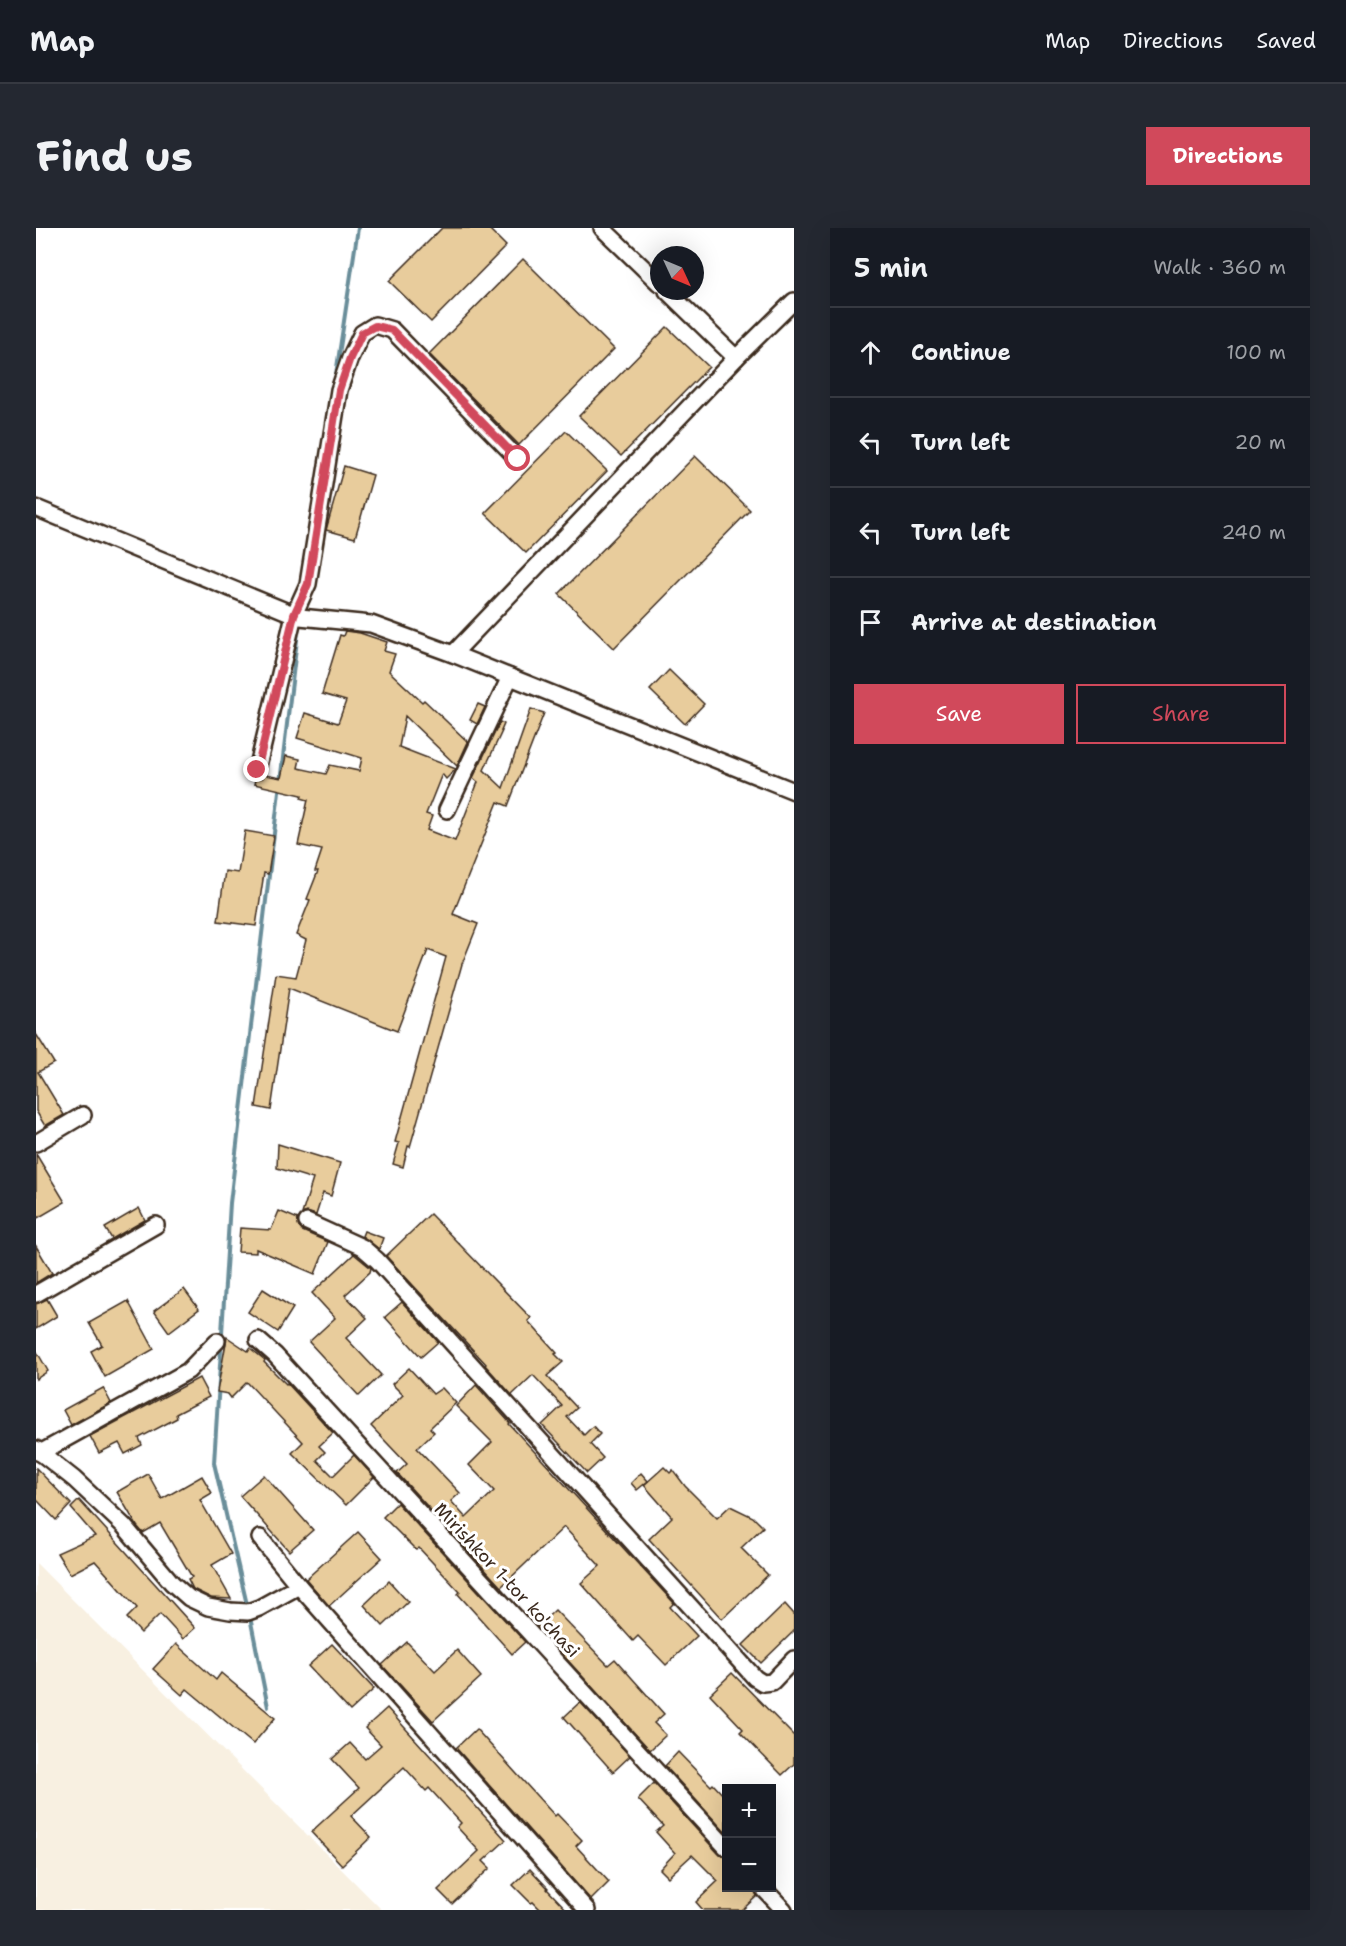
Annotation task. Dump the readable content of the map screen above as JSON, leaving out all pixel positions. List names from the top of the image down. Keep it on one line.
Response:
{"streets":{"street":["Mirishkor 1-tor ko'chasi"]},"north":"bottom right","page":{"header":"Map","nav":["Map","Directions","Saved"],"buttons":["Directions",["Save","Share"]],"title":"Find us","heading":["5 min","Walk · 360 m"],"list":[["Continue","100 m"],["Turn left","20 m"],["Turn left","240 m"],"Arrive at destination"],"map_buttons":["+","−"]}}
